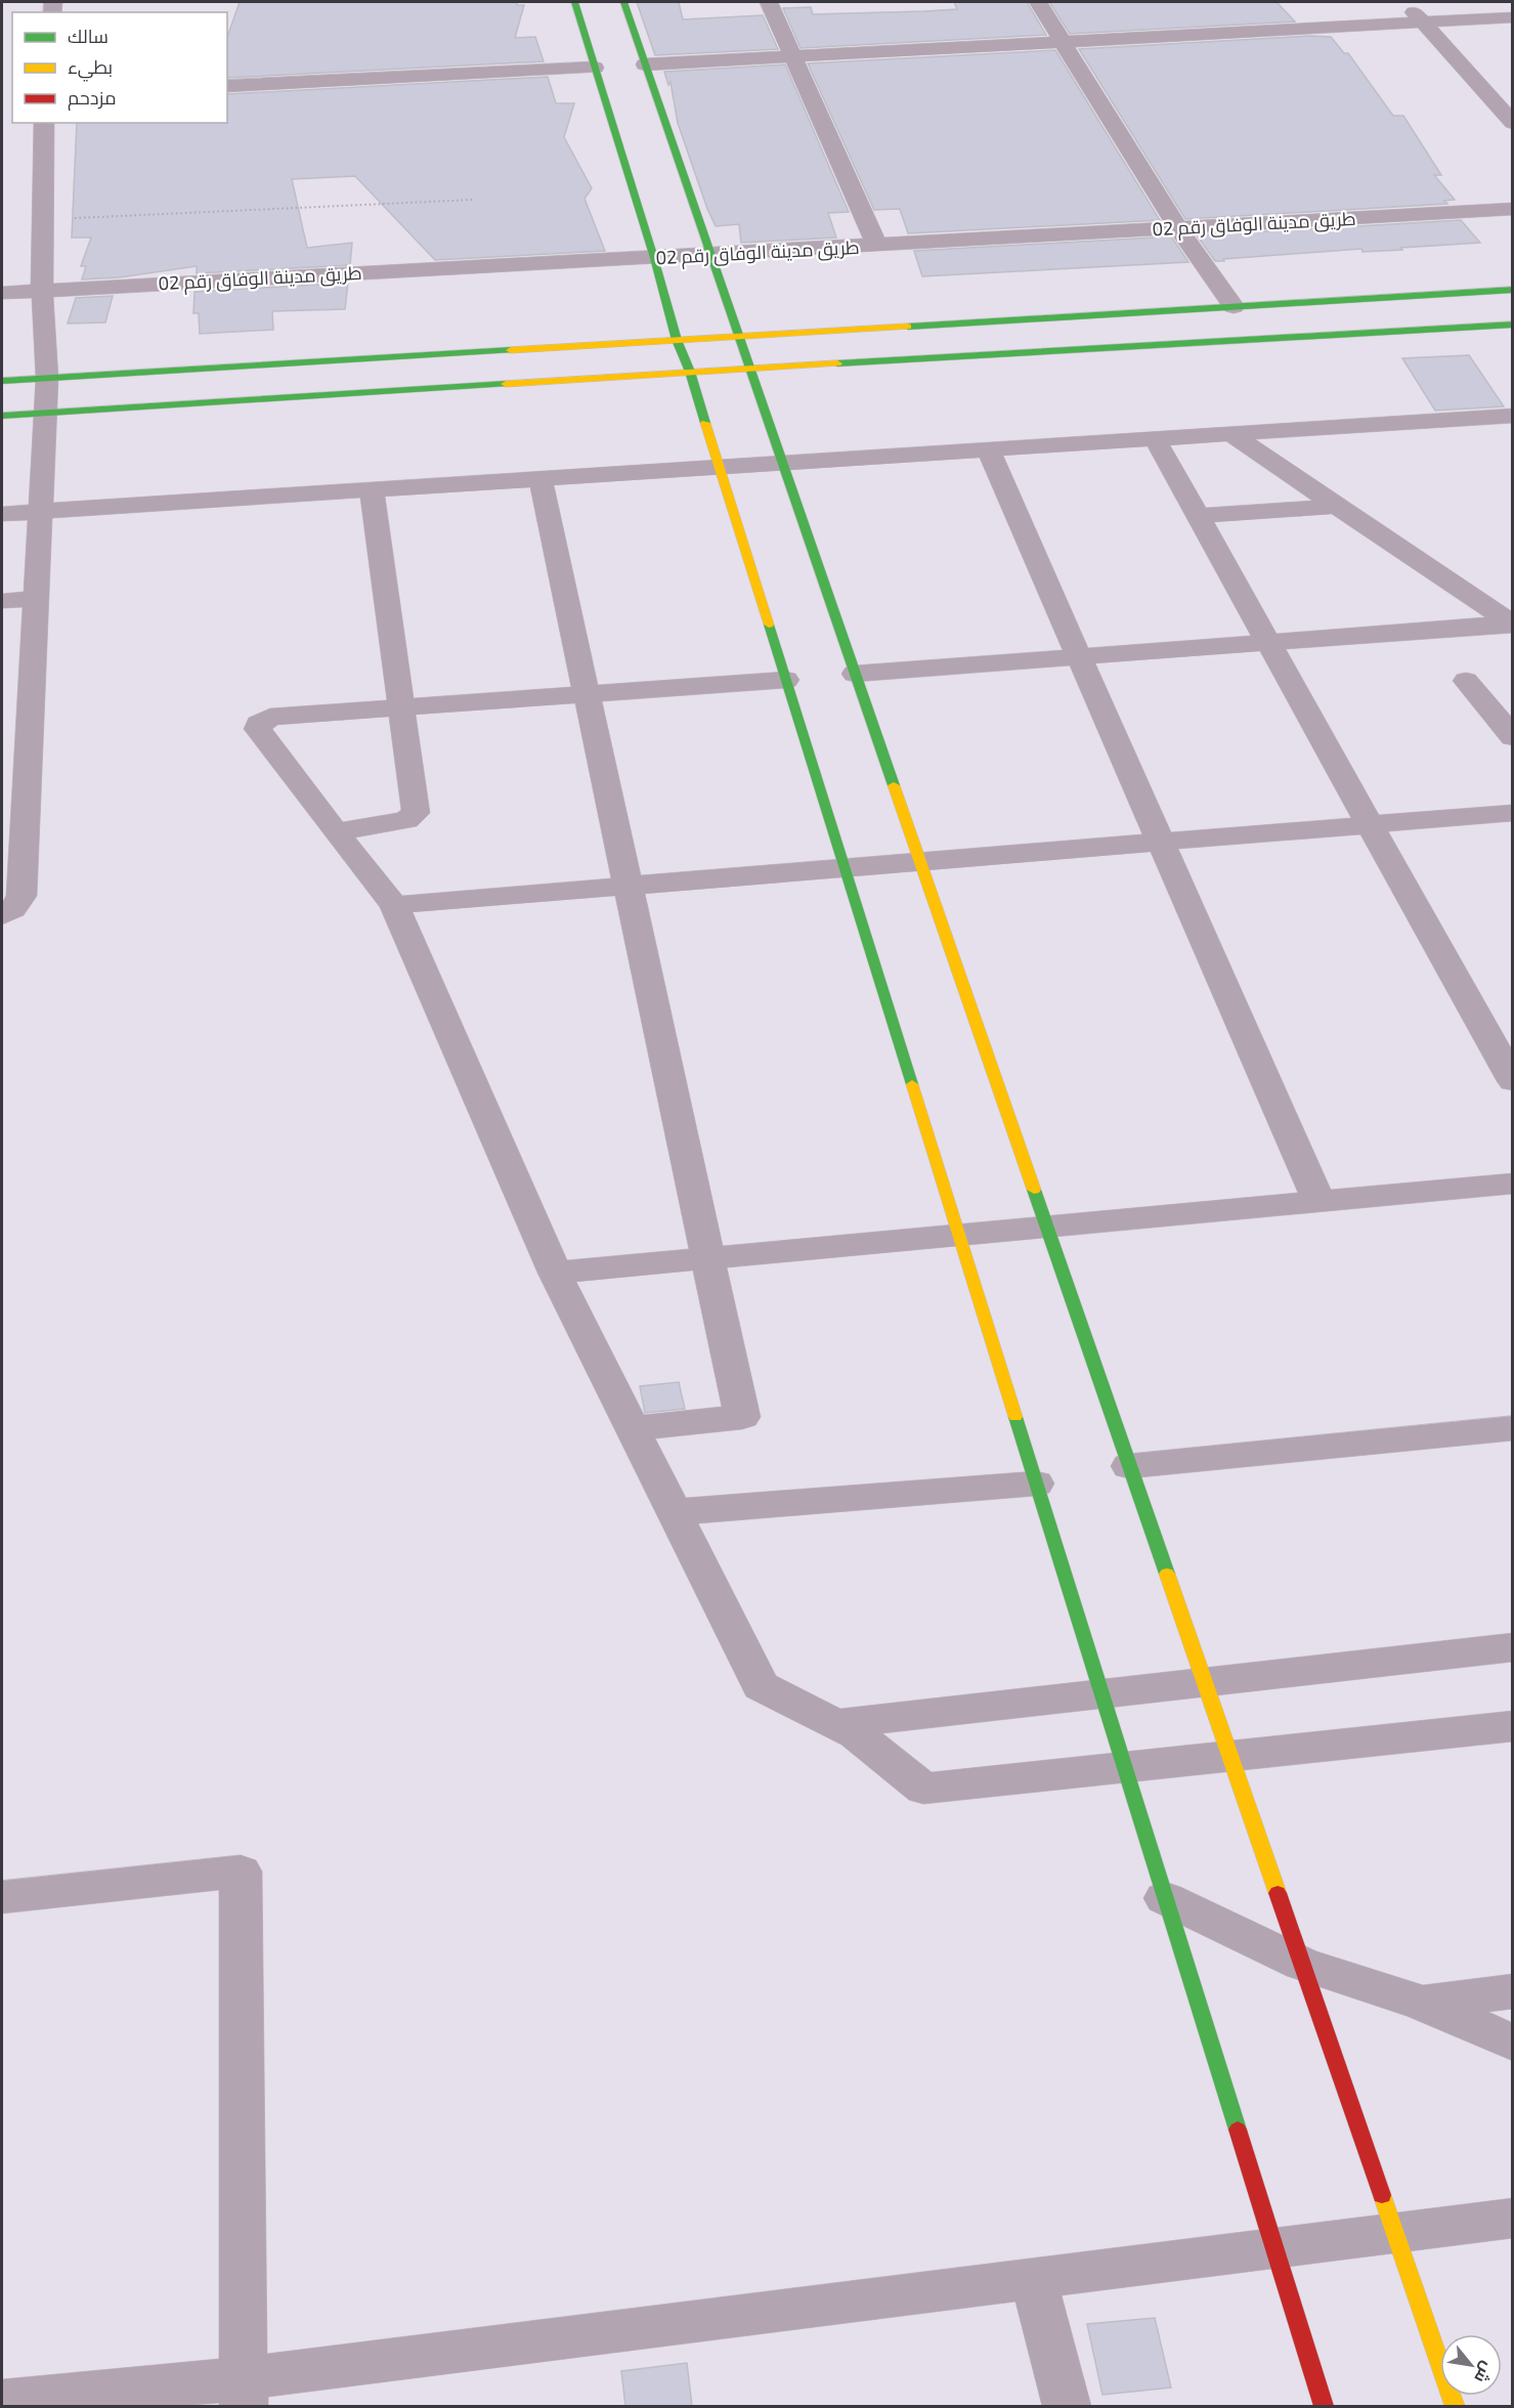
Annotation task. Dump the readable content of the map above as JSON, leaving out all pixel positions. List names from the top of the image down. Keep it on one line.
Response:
{"streets":{"street":["طريق مدينة الوفاق رقم 02"]},"legend":["سالك","بطيء","مزدحم"],"north":"bottom right"}
